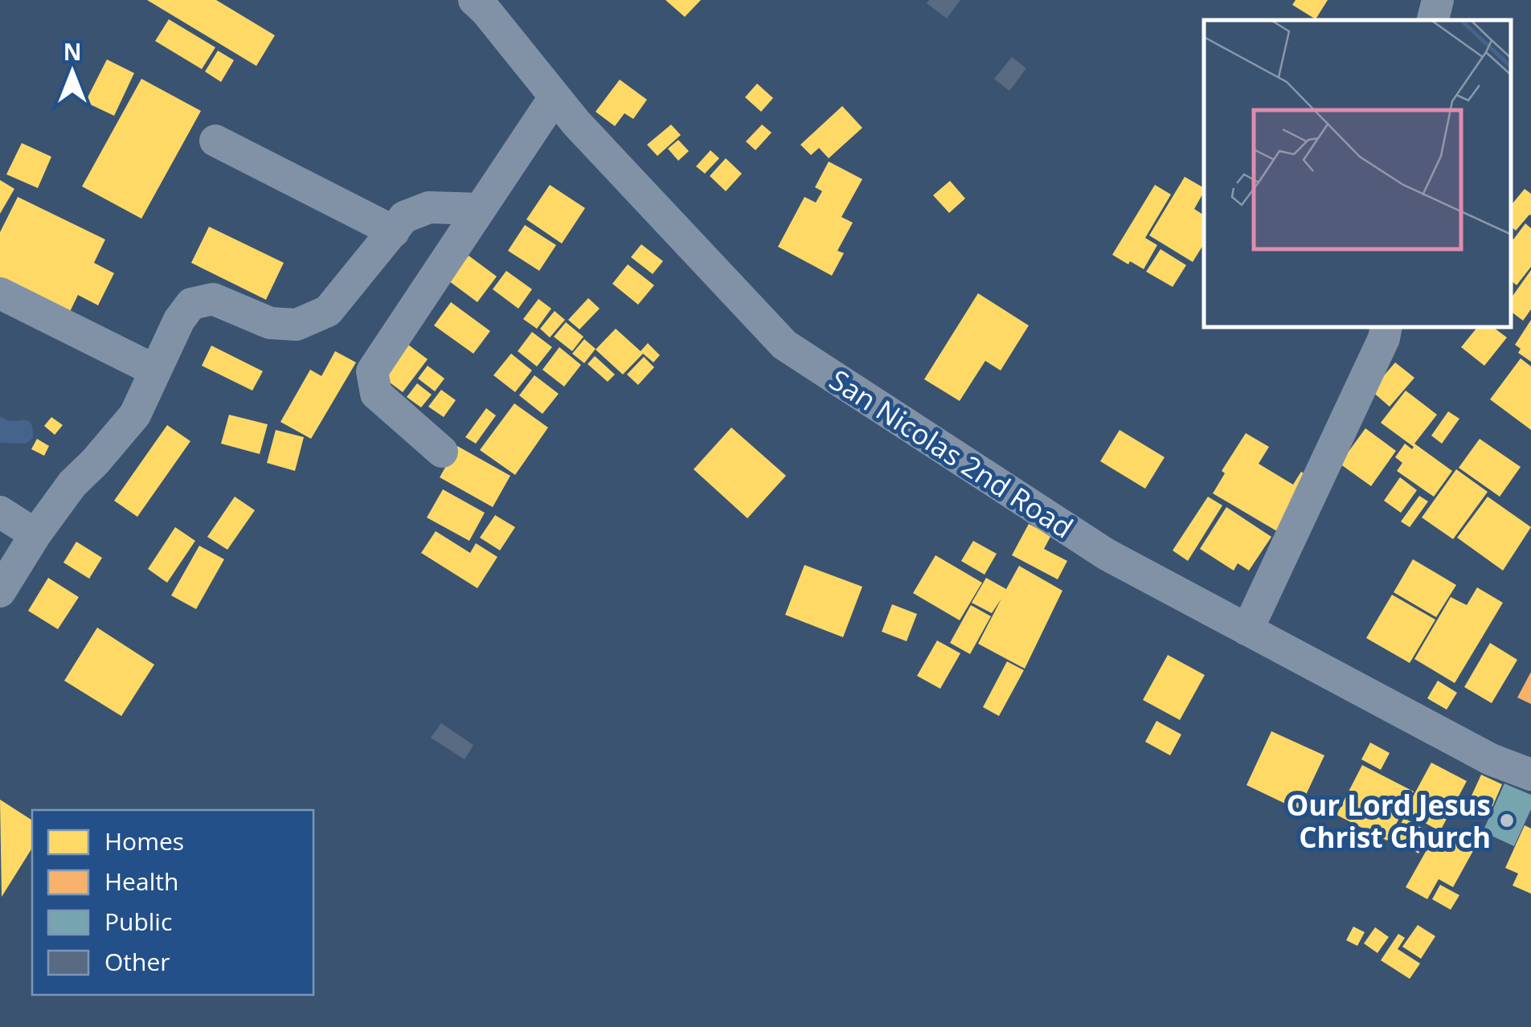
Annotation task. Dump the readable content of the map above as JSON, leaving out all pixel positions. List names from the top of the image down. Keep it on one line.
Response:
{"streets":{"street":["San Nicolas 2nd Road"]},"places":["Our Lord Jesus Christ Church"],"legend":["Homes","Health","Public","Other"],"north":"top"}
